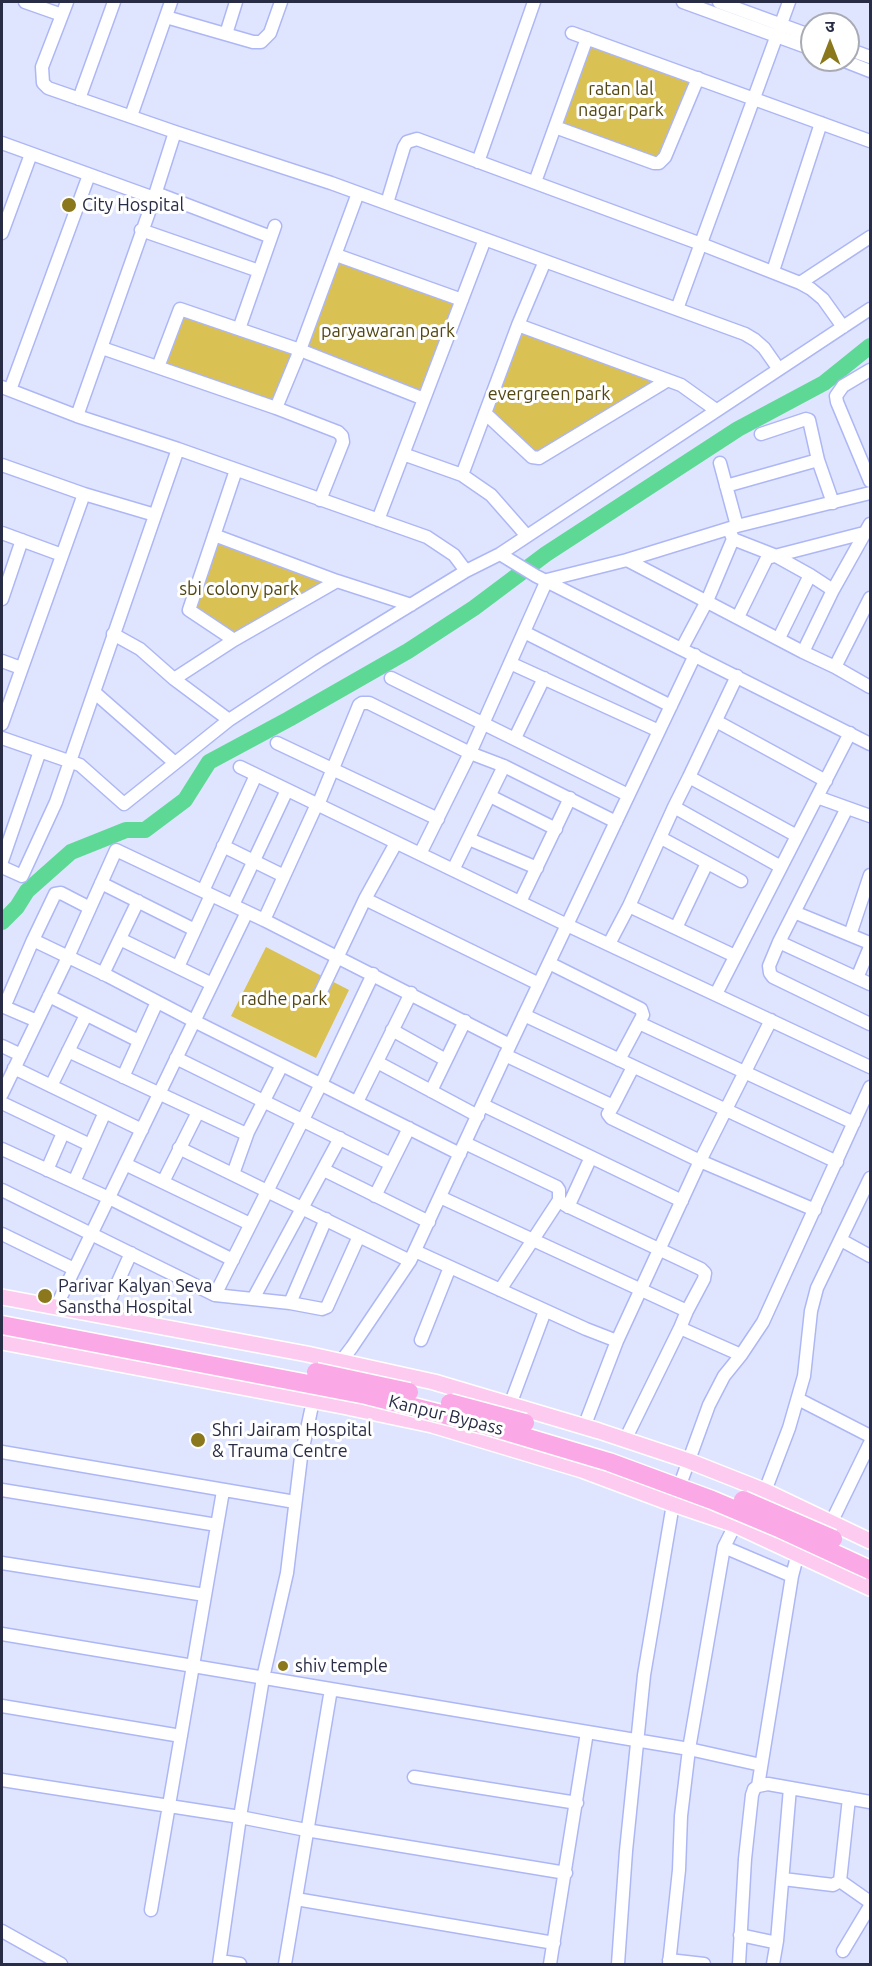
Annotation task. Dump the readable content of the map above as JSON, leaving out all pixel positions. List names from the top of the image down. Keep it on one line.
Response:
{"streets":{"highway":["Kanpur Bypass"]},"parks":["ratan lal nagar park","paryawaran park","evergreen park","sbi colony park","radhe park"],"places":["City Hospital","Parivar Kalyan Seva Sanstha Hospital","Shri Jairam Hospital & Trauma Centre","shiv temple"],"north":"top"}
